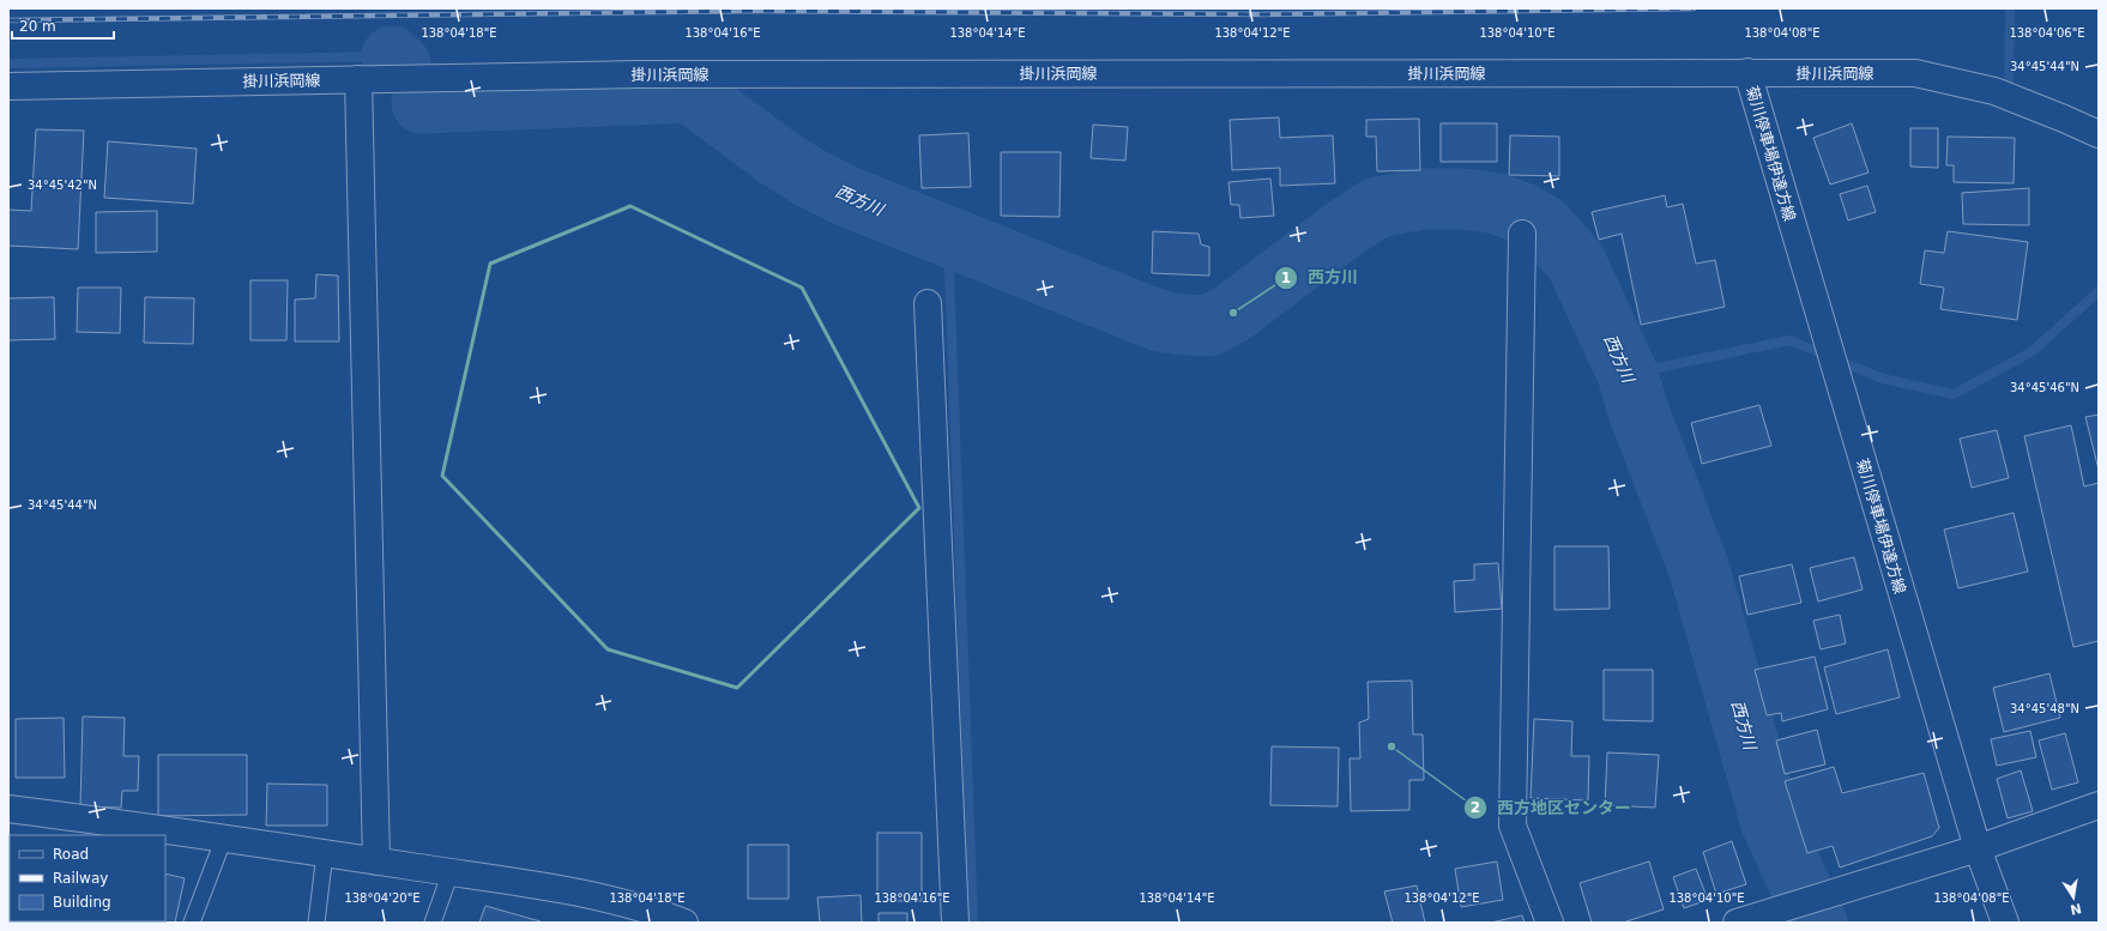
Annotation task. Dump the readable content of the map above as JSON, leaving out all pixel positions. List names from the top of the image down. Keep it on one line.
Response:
{"streets":{"street":["掛川浜岡線","菊川停車場伊達方線"]},"crossings":[["掛川浜岡線","菊川停車場伊達方線"]],"water":["西方川"],"places":["西方川","西方地区センター"],"legend":["Road","Railway","Building"],"scale_bar":"20 m","north":"bottom","coordinates":["138°04'18\"E","138°04'16\"E","138°04'14\"E","138°04'12\"E","138°04'10\"E","138°04'08\"E","138°04'06\"E","34°45'44\"N","34°45'42\"N","34°45'46\"N","34°45'48\"N","138°04'20\"E"]}
